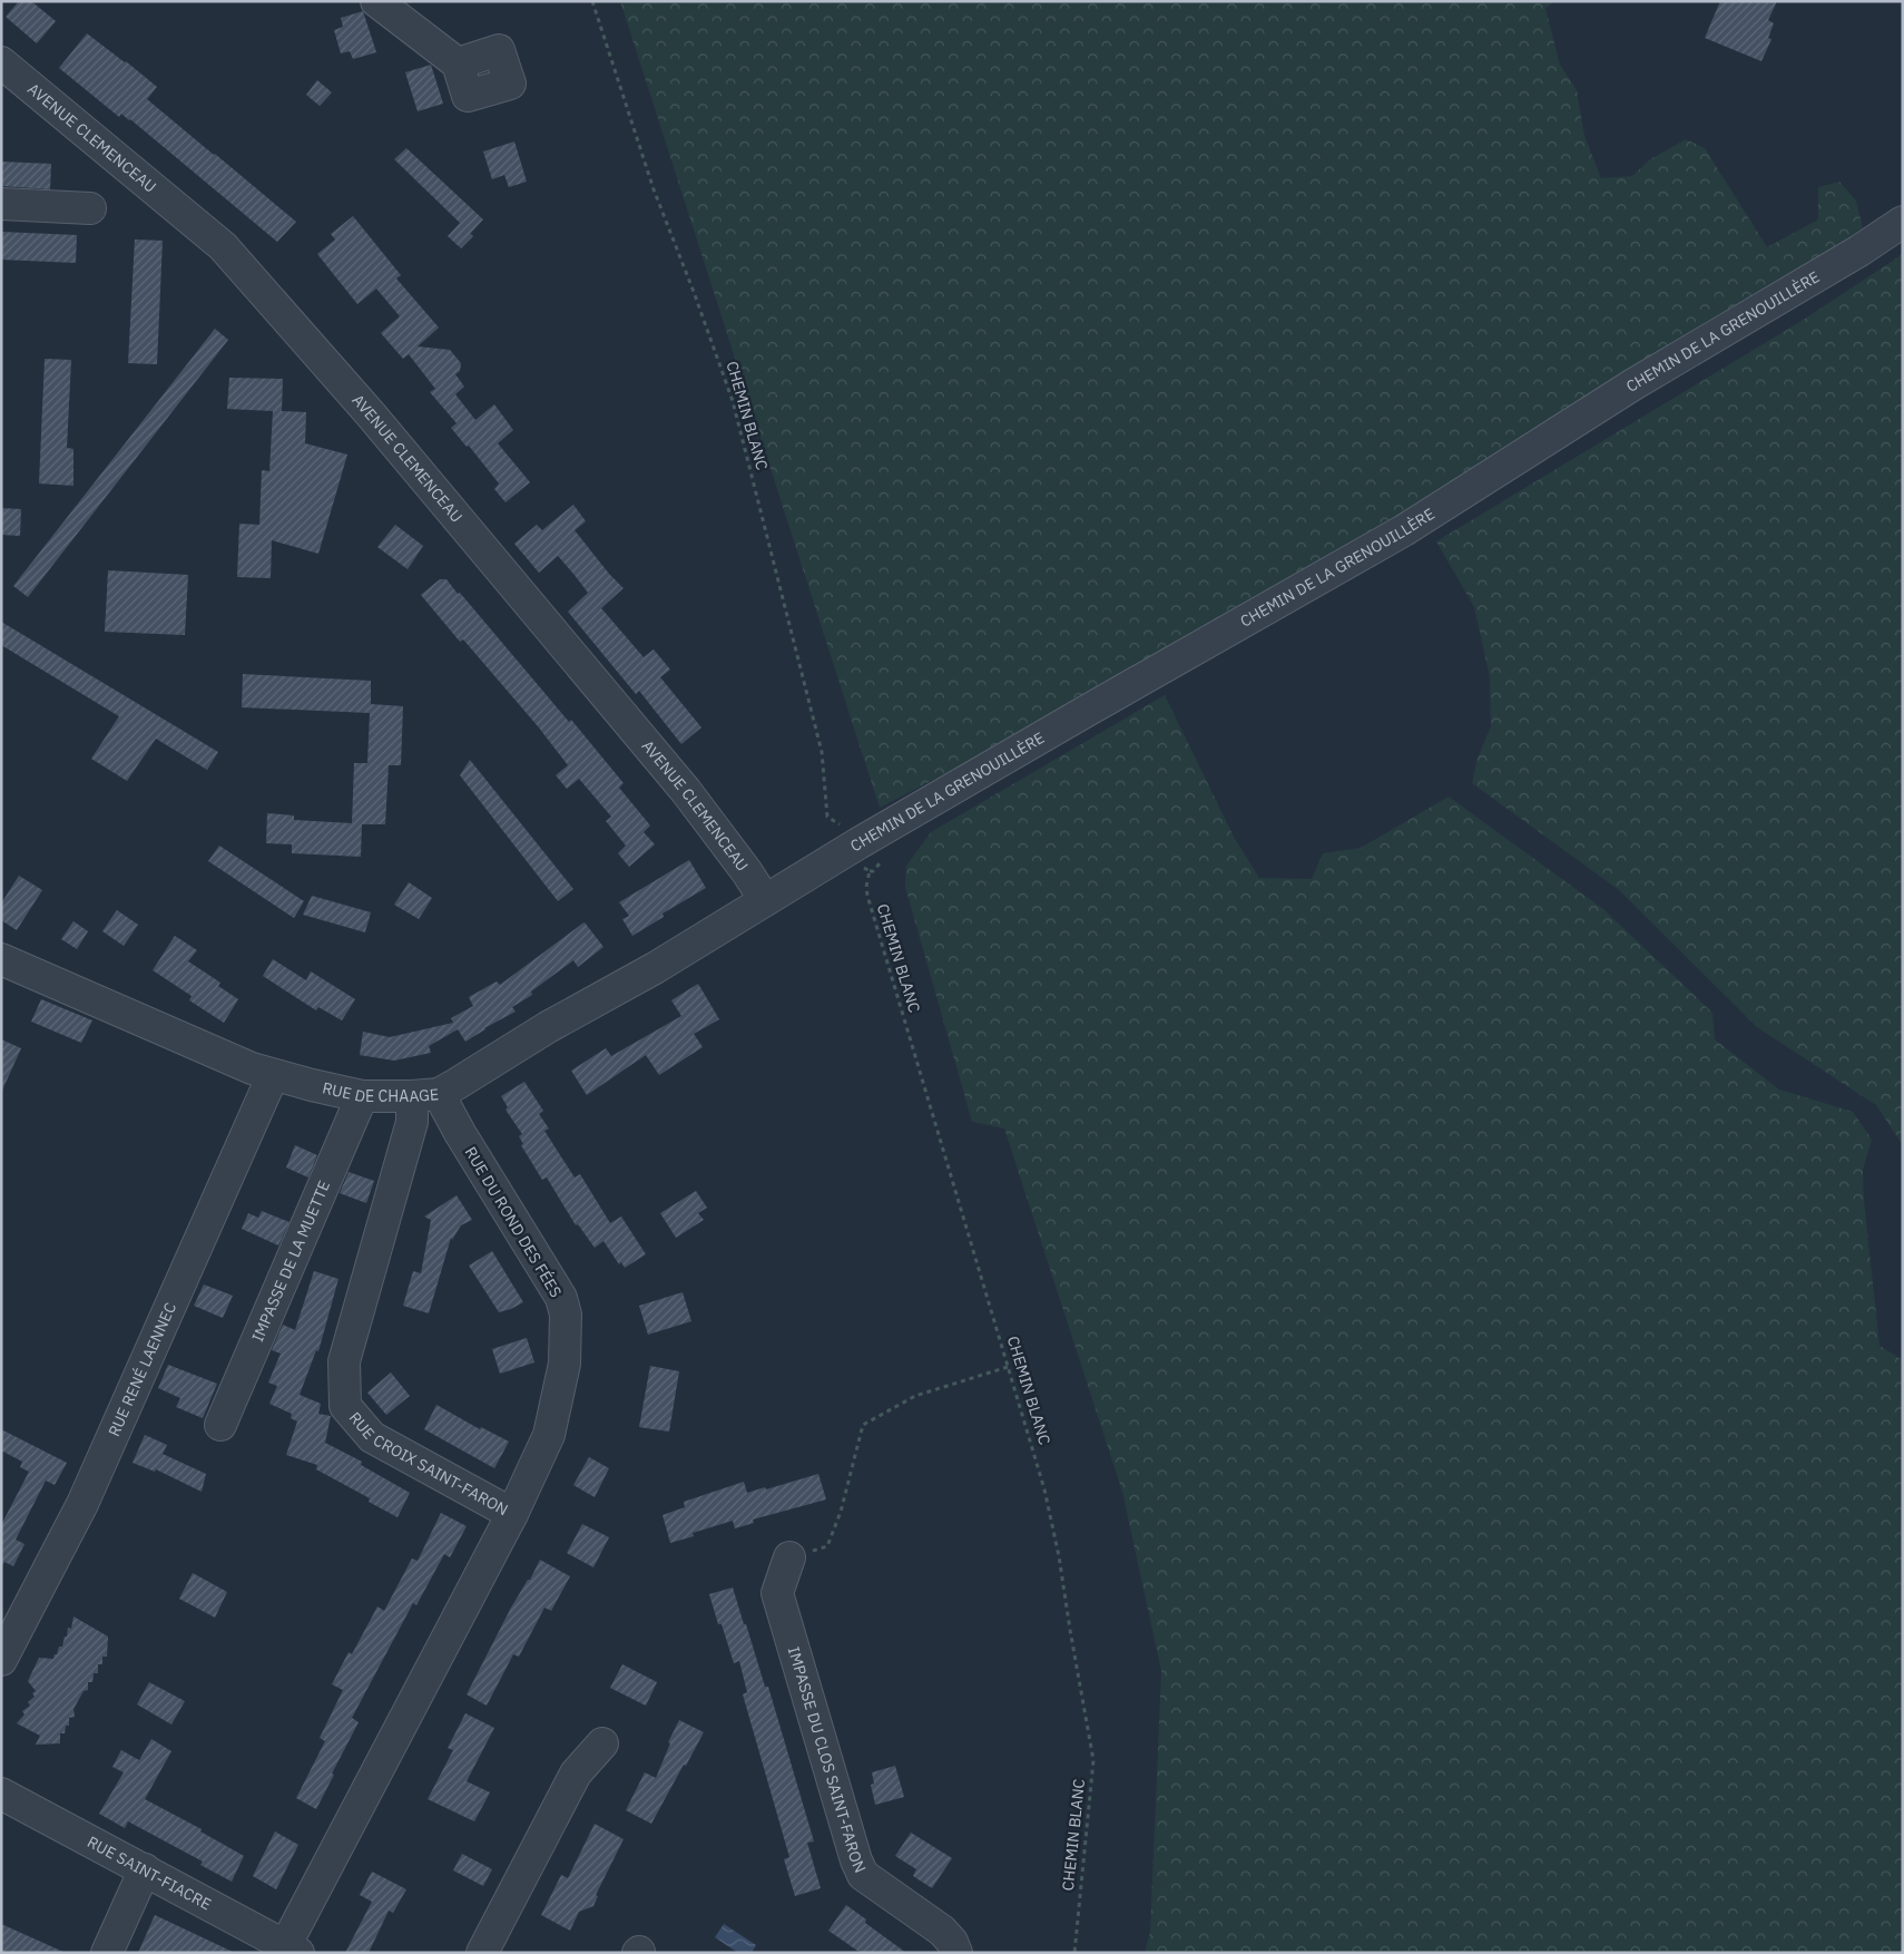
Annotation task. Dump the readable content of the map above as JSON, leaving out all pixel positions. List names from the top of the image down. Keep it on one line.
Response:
{"streets":{"street":["AVENUE CLEMENCEAU","CHEMIN DE LA GRENOUILLÈRE","RUE DE CHAAGE","RUE DU ROND DES FÉES","IMPASSE DE LA MUETTE","RUE RENÉ LAENNEC","RUE CROIX SAINT-FARON","IMPASSE DU CLOS SAINT-FARON","RUE SAINT-FIACRE"],"path":["CHEMIN BLANC"]},"crossings":[["AVENUE CLEMENCEAU","CHEMIN DE LA GRENOUILLÈRE"],["AVENUE CLEMENCEAU","RUE DE CHAAGE"],["CHEMIN DE LA GRENOUILLÈRE","RUE DE CHAAGE"],["RUE DE CHAAGE","RUE DU ROND DES FÉES"],["RUE DE CHAAGE","IMPASSE DE LA MUETTE"],["RUE DE CHAAGE","RUE RENÉ LAENNEC"],["RUE DE CHAAGE","RUE CROIX SAINT-FARON"],["RUE DU ROND DES FÉES","RUE CROIX SAINT-FARON"],["RUE CROIX SAINT-FARON","RUE SAINT-FIACRE"]]}
